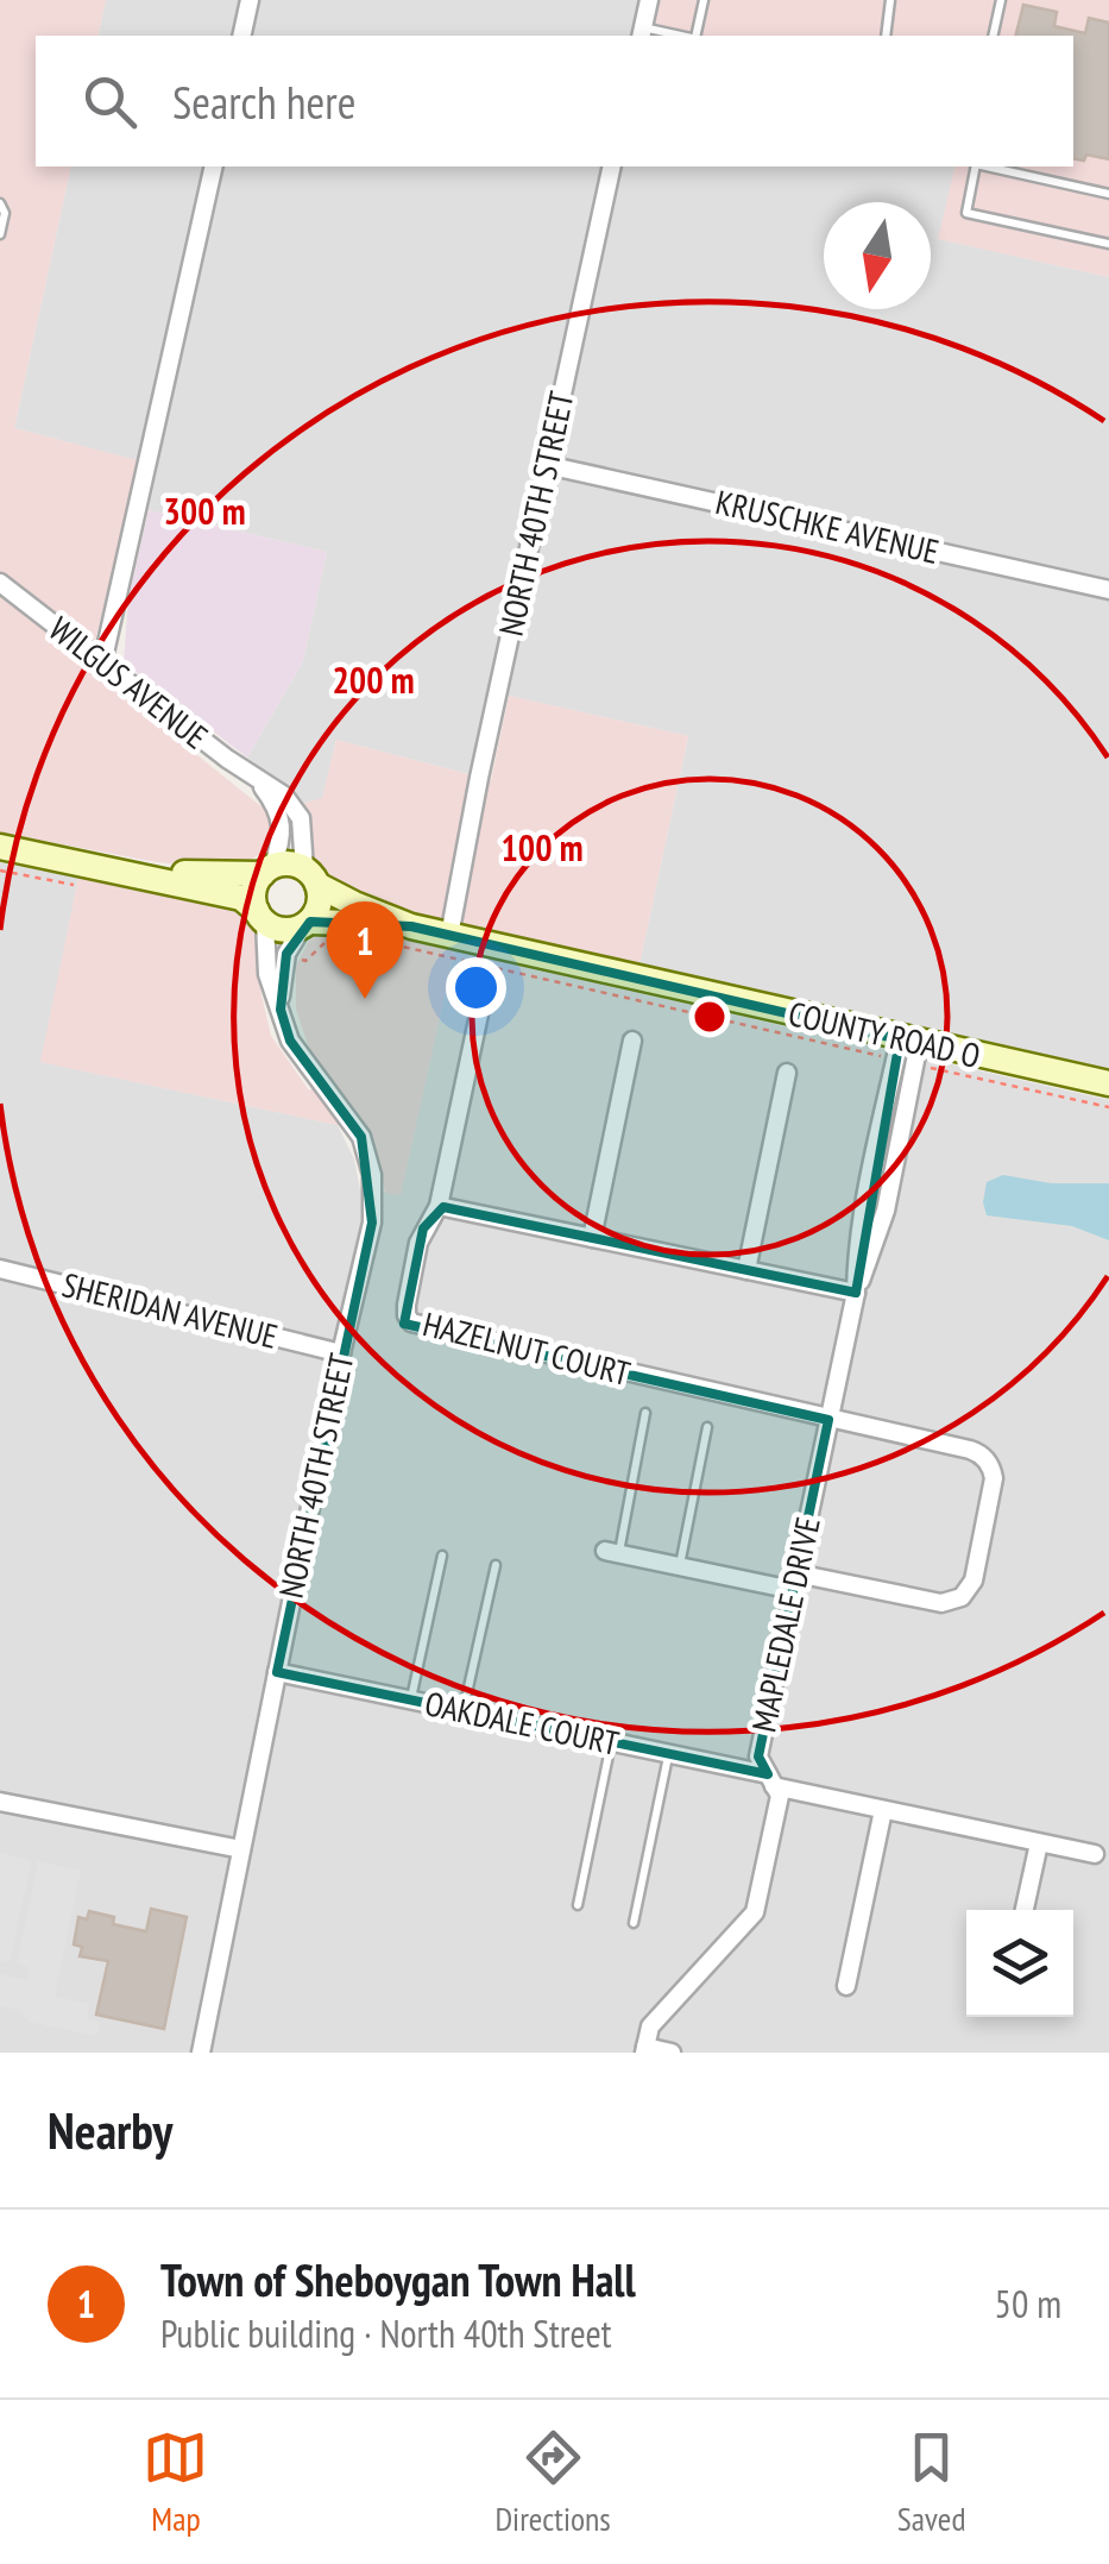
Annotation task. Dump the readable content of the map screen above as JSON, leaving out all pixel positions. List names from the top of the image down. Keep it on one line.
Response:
{"streets":{"street":["NORTH 40TH STREET","KRUSCHKE AVENUE","WILGUS AVENUE","COUNTY ROAD O","SHERIDAN AVENUE","HAZELNUT COURT","MAPLEDALE DRIVE","OAKDALE COURT"]},"crossings":[["NORTH 40TH STREET","KRUSCHKE AVENUE"],["NORTH 40TH STREET","WILGUS AVENUE"],["NORTH 40TH STREET","COUNTY ROAD O"],["NORTH 40TH STREET","SHERIDAN AVENUE"],["NORTH 40TH STREET","OAKDALE COURT"],["WILGUS AVENUE","COUNTY ROAD O"],["COUNTY ROAD O","MAPLEDALE DRIVE"],["HAZELNUT COURT","MAPLEDALE DRIVE"],["MAPLEDALE DRIVE","OAKDALE COURT"]],"north":"bottom","page":{"search":"Search here","pins":"1","heading":"Nearby","list":[{"mark":"1","name":"Town of Sheboygan Town Hall","note":"Public building · North 40th Street","value":"50 m"}],"nav":["Map","Directions","Saved"]},"rings":["300 m","200 m","100 m"]}
